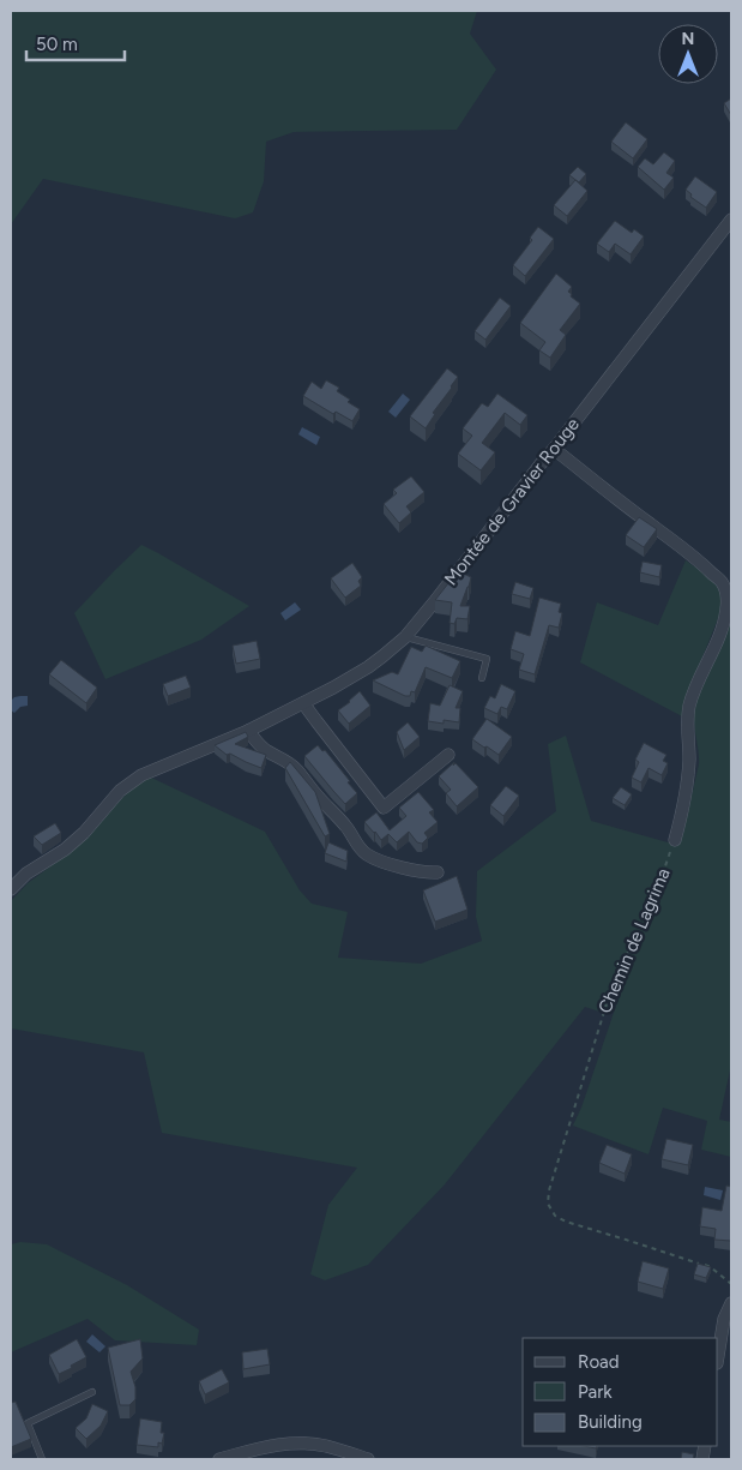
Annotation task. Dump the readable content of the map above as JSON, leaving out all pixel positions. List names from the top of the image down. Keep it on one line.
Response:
{"streets":{"street":["Montée de Gravier Rouge"],"path":["Chemin de Lagrima"]},"legend":["Road","Park","Building"],"scale_bar":"50 m","north":"top"}
